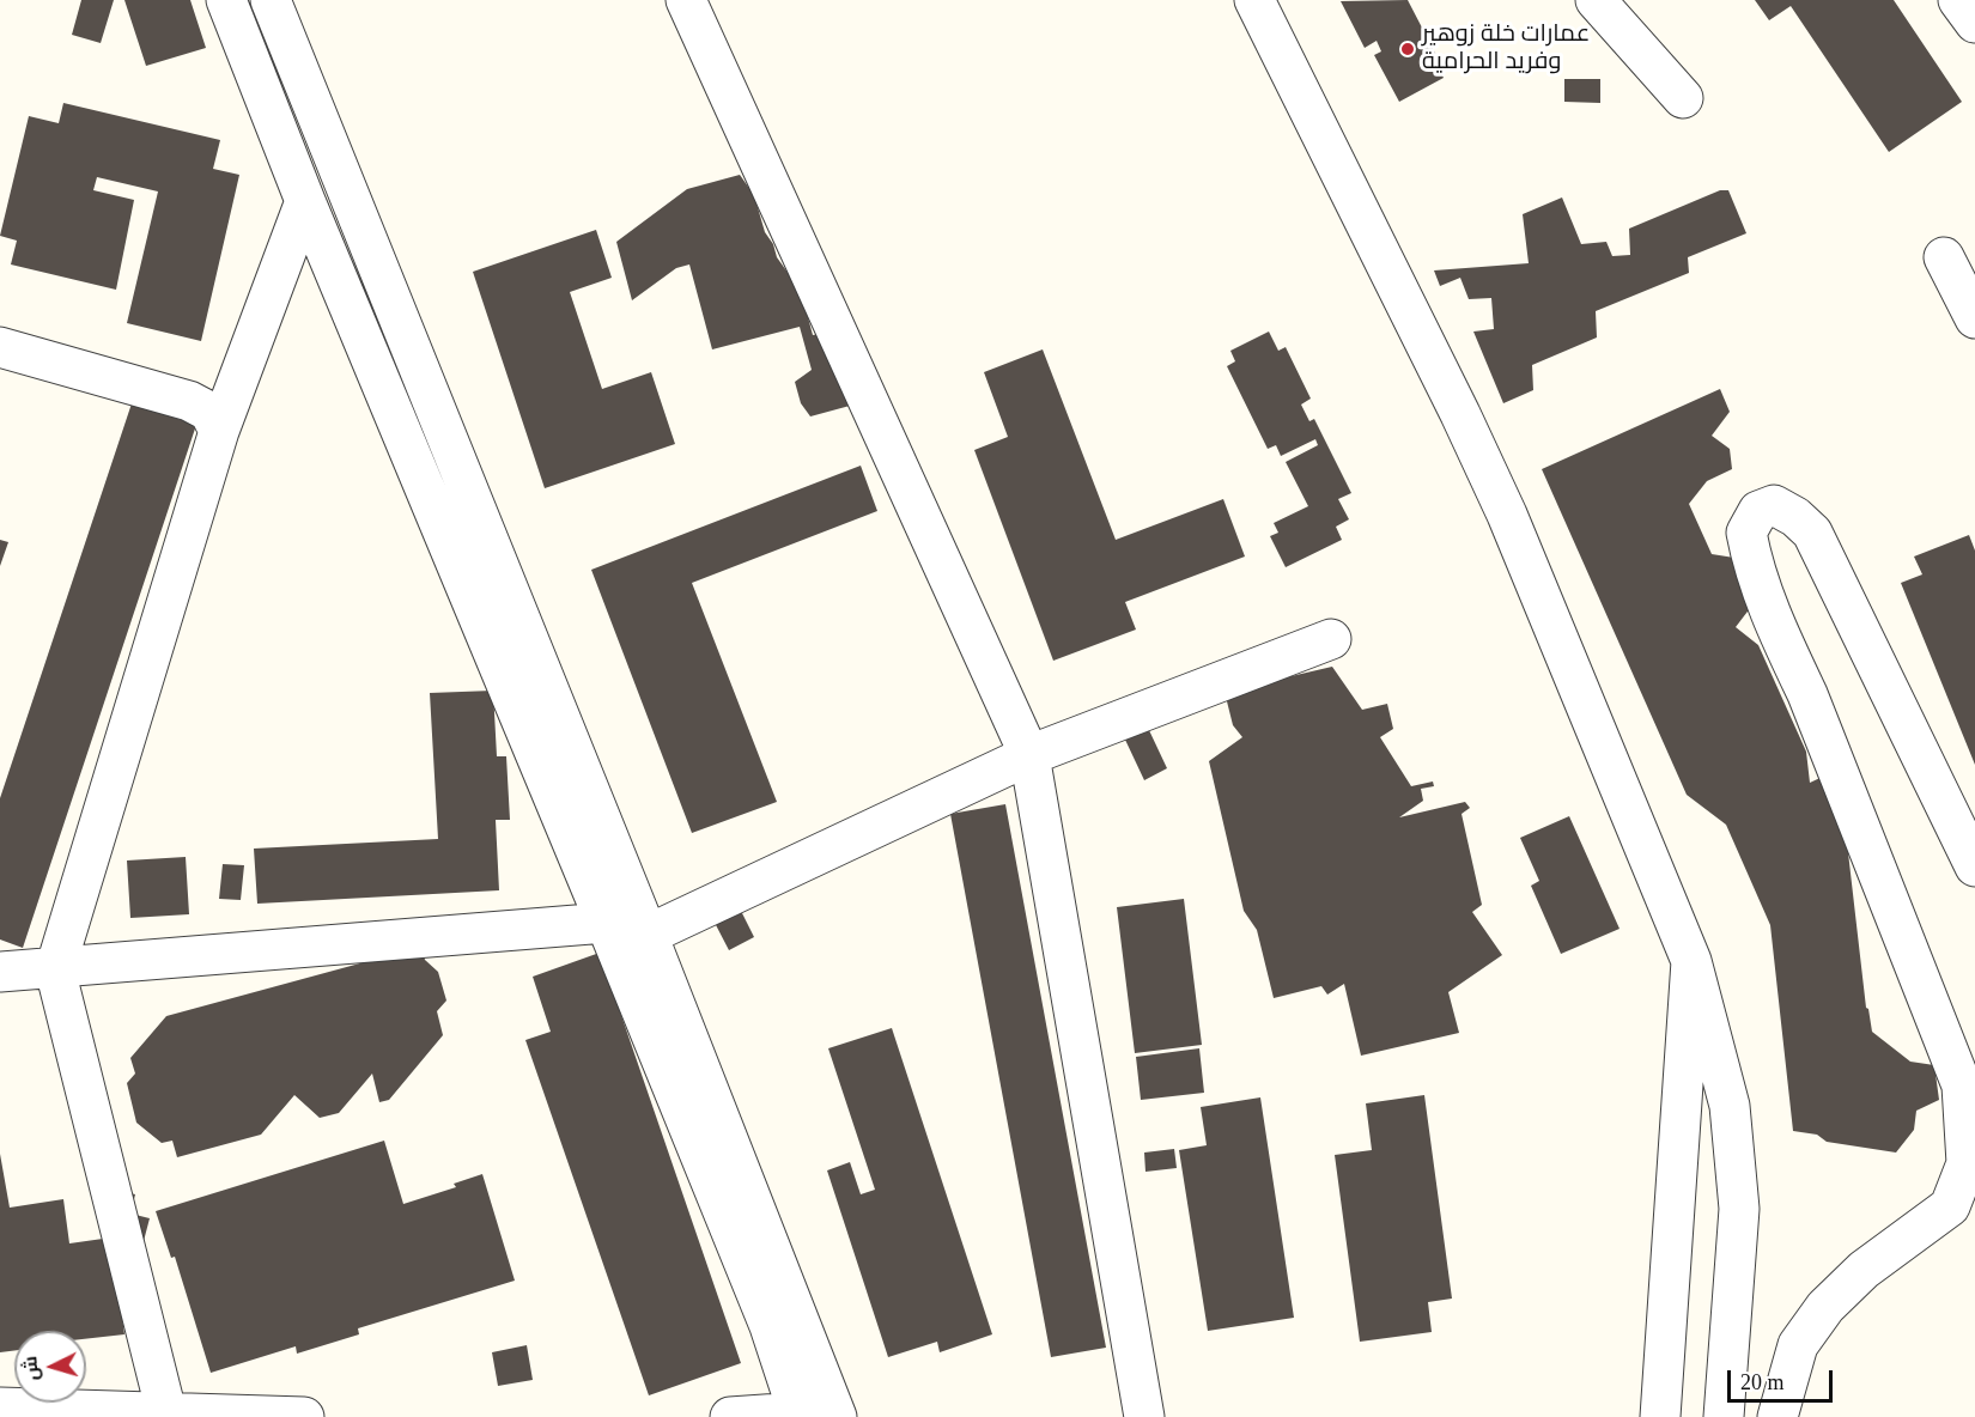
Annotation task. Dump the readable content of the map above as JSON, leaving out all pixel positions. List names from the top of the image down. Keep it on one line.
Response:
{"places":["عمارات خلة زوهير وفريد الحرامية"],"scale_bar":"20 m","north":"left"}
